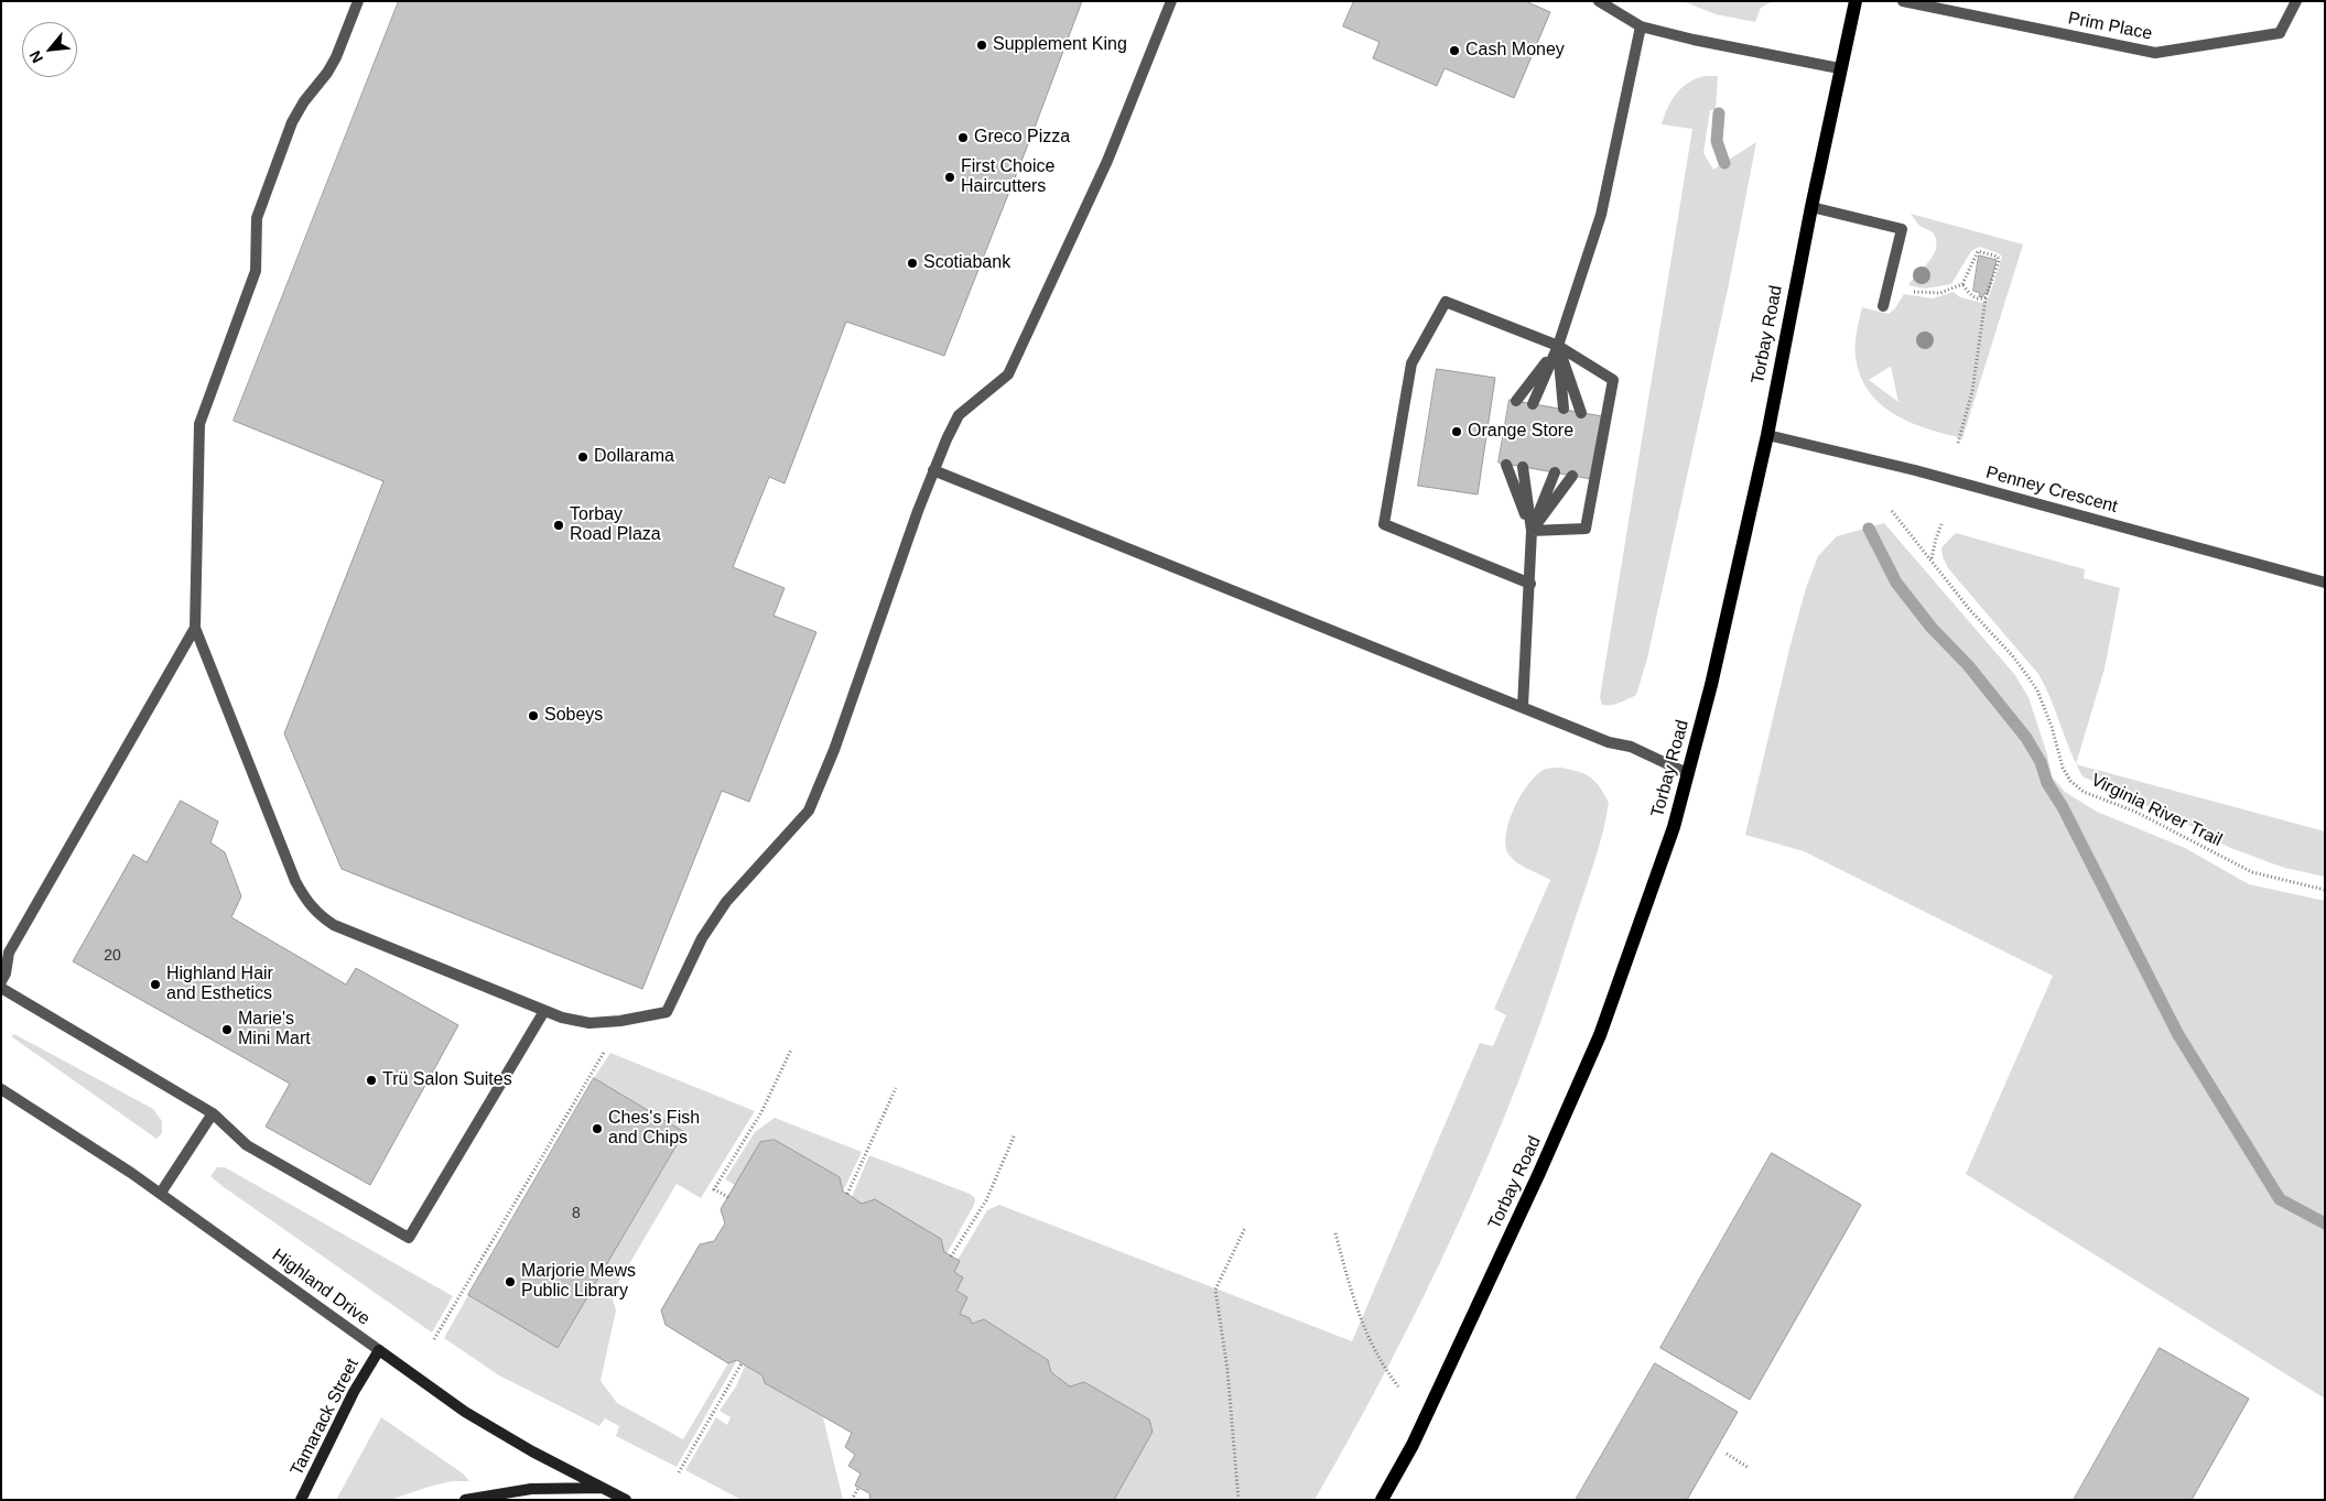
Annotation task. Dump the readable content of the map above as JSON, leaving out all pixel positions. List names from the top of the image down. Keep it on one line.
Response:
{"streets":{"main road":["Torbay Road"],"street":["Prim Place","Penney Crescent","Highland Drive","Tamarack Street"],"path":["Virginia River Trail"]},"crossings":[["Torbay Road","Penney Crescent"],["Highland Drive","Tamarack Street"]],"places":["Supplement King","Cash Money","Greco Pizza","First Choice Haircutters","Scotiabank","Orange Store","Dollarama","Torbay Road Plaza","Sobeys","Highland Hair and Esthetics","Marie's Mini Mart","Trü Salon Suites","Ches's Fish and Chips","Marjorie Mews Public Library"],"house_numbers":["20","8"],"north":"bottom left"}
